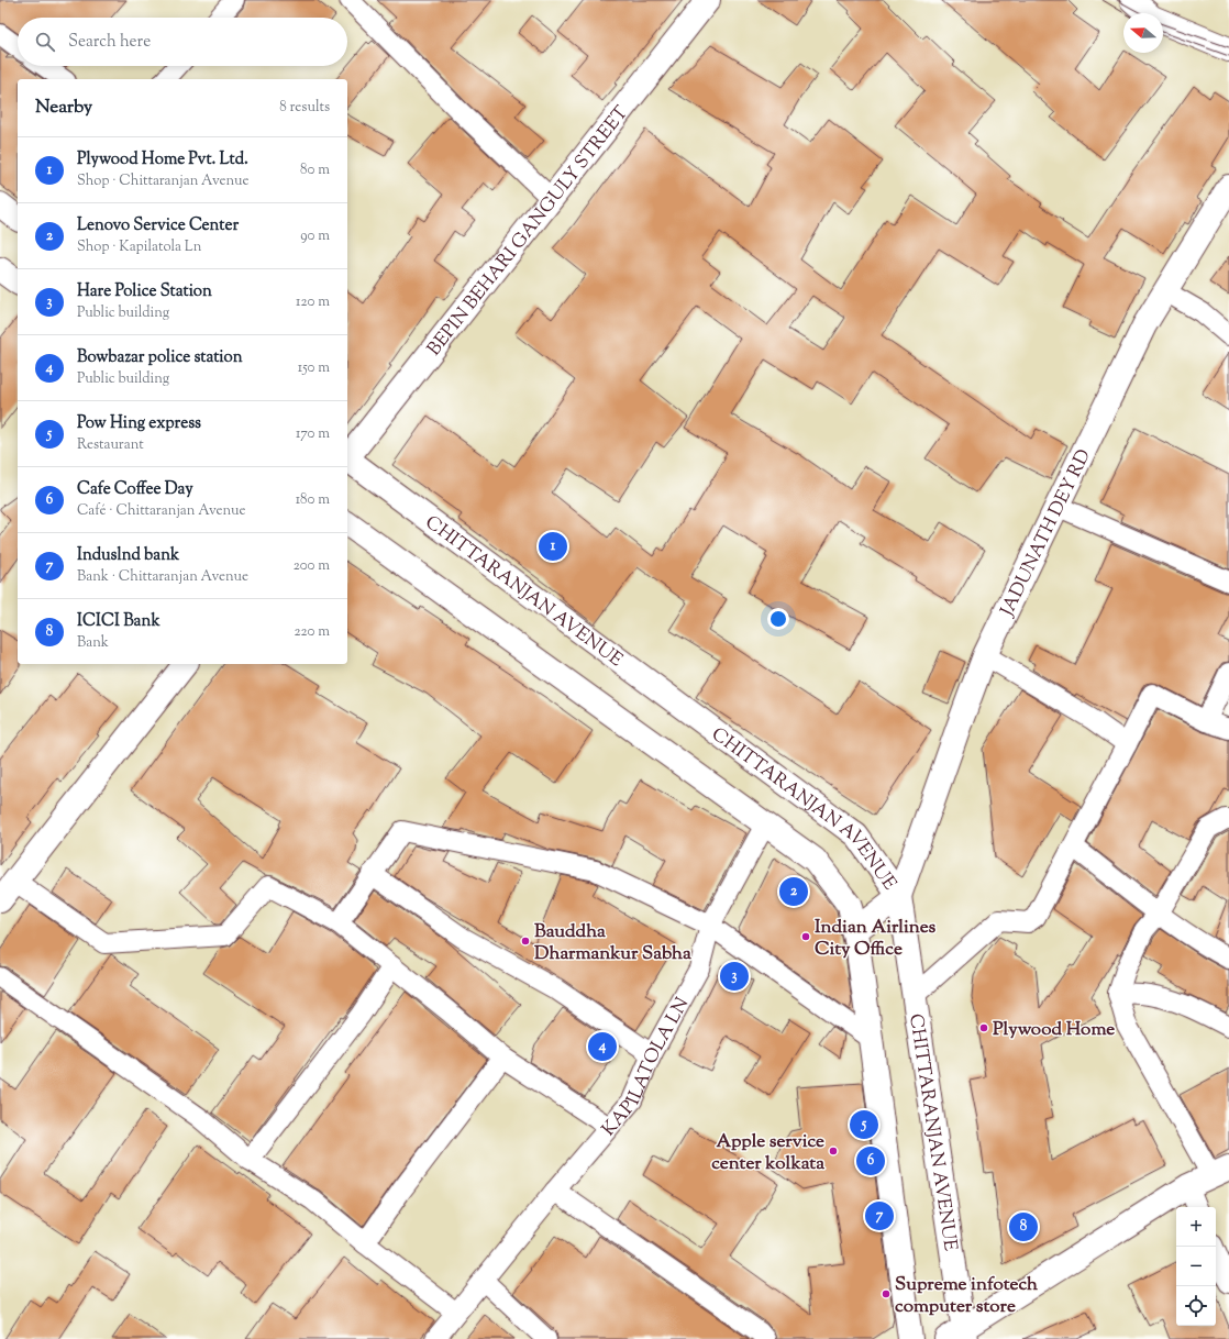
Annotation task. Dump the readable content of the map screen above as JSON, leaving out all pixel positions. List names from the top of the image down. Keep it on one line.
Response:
{"streets":{"main road":["BEPIN BEHARI GANGULY STREET","JADUNATH DEY RD","CHITTARANJAN AVENUE"],"street":["KAPILATOLA LN"]},"crossings":[["JADUNATH DEY RD","CHITTARANJAN AVENUE"]],"places":["Indian Airlines City Office","Bauddha Dharmankur Sabha","Plywood Home","Apple service center kolkata","Supreme infotech computer store"],"north":"left","page":{"search":"Search here","heading":["Nearby","8 results"],"list":[{"mark":"1","name":"Plywood Home Pvt. Ltd.","note":"Shop · Chittaranjan Avenue","value":"80 m"},{"mark":"2","name":"Lenovo Service Center","note":"Shop · Kapilatola Ln","value":"90 m"},{"mark":"3","name":"Hare Police Station","note":"Public building","value":"120 m"},{"mark":"4","name":"Bowbazar police station","note":"Public building","value":"150 m"},{"mark":"5","name":"Pow Hing express","note":"Restaurant","value":"170 m"},{"mark":"6","name":"Cafe Coffee Day","note":"Café · Chittaranjan Avenue","value":"180 m"},{"mark":"7","name":"Induslnd bank","note":"Bank · Chittaranjan Avenue","value":"200 m"},{"mark":"8","name":"ICICI Bank","note":"Bank","value":"220 m"}],"pins":["1","2","3","4","5","6","7","8"],"map_buttons":["+","−"]}}
